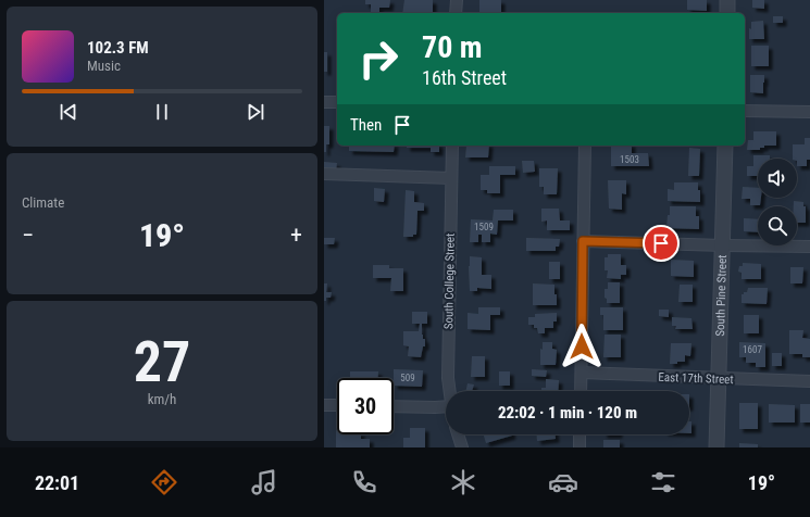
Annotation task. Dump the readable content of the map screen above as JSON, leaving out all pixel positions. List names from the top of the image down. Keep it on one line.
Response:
{"streets":{"street":["South College Street","South Pine Street","East 17th Street"]},"crossings":[["South Pine Street","East 17th Street"]],"house_numbers":["1503","1509","1607","509"],"page":{"turn":["70 m","16th Street"],"song":["102.3 FM","Music"],"then":"Then","tile":["Climate",["27","km/h"]],"heat":["−","19°","+"],"limit":"30","trip":"22:02 · 1 min · 120 m","tabs":["22:01","19°"]}}
